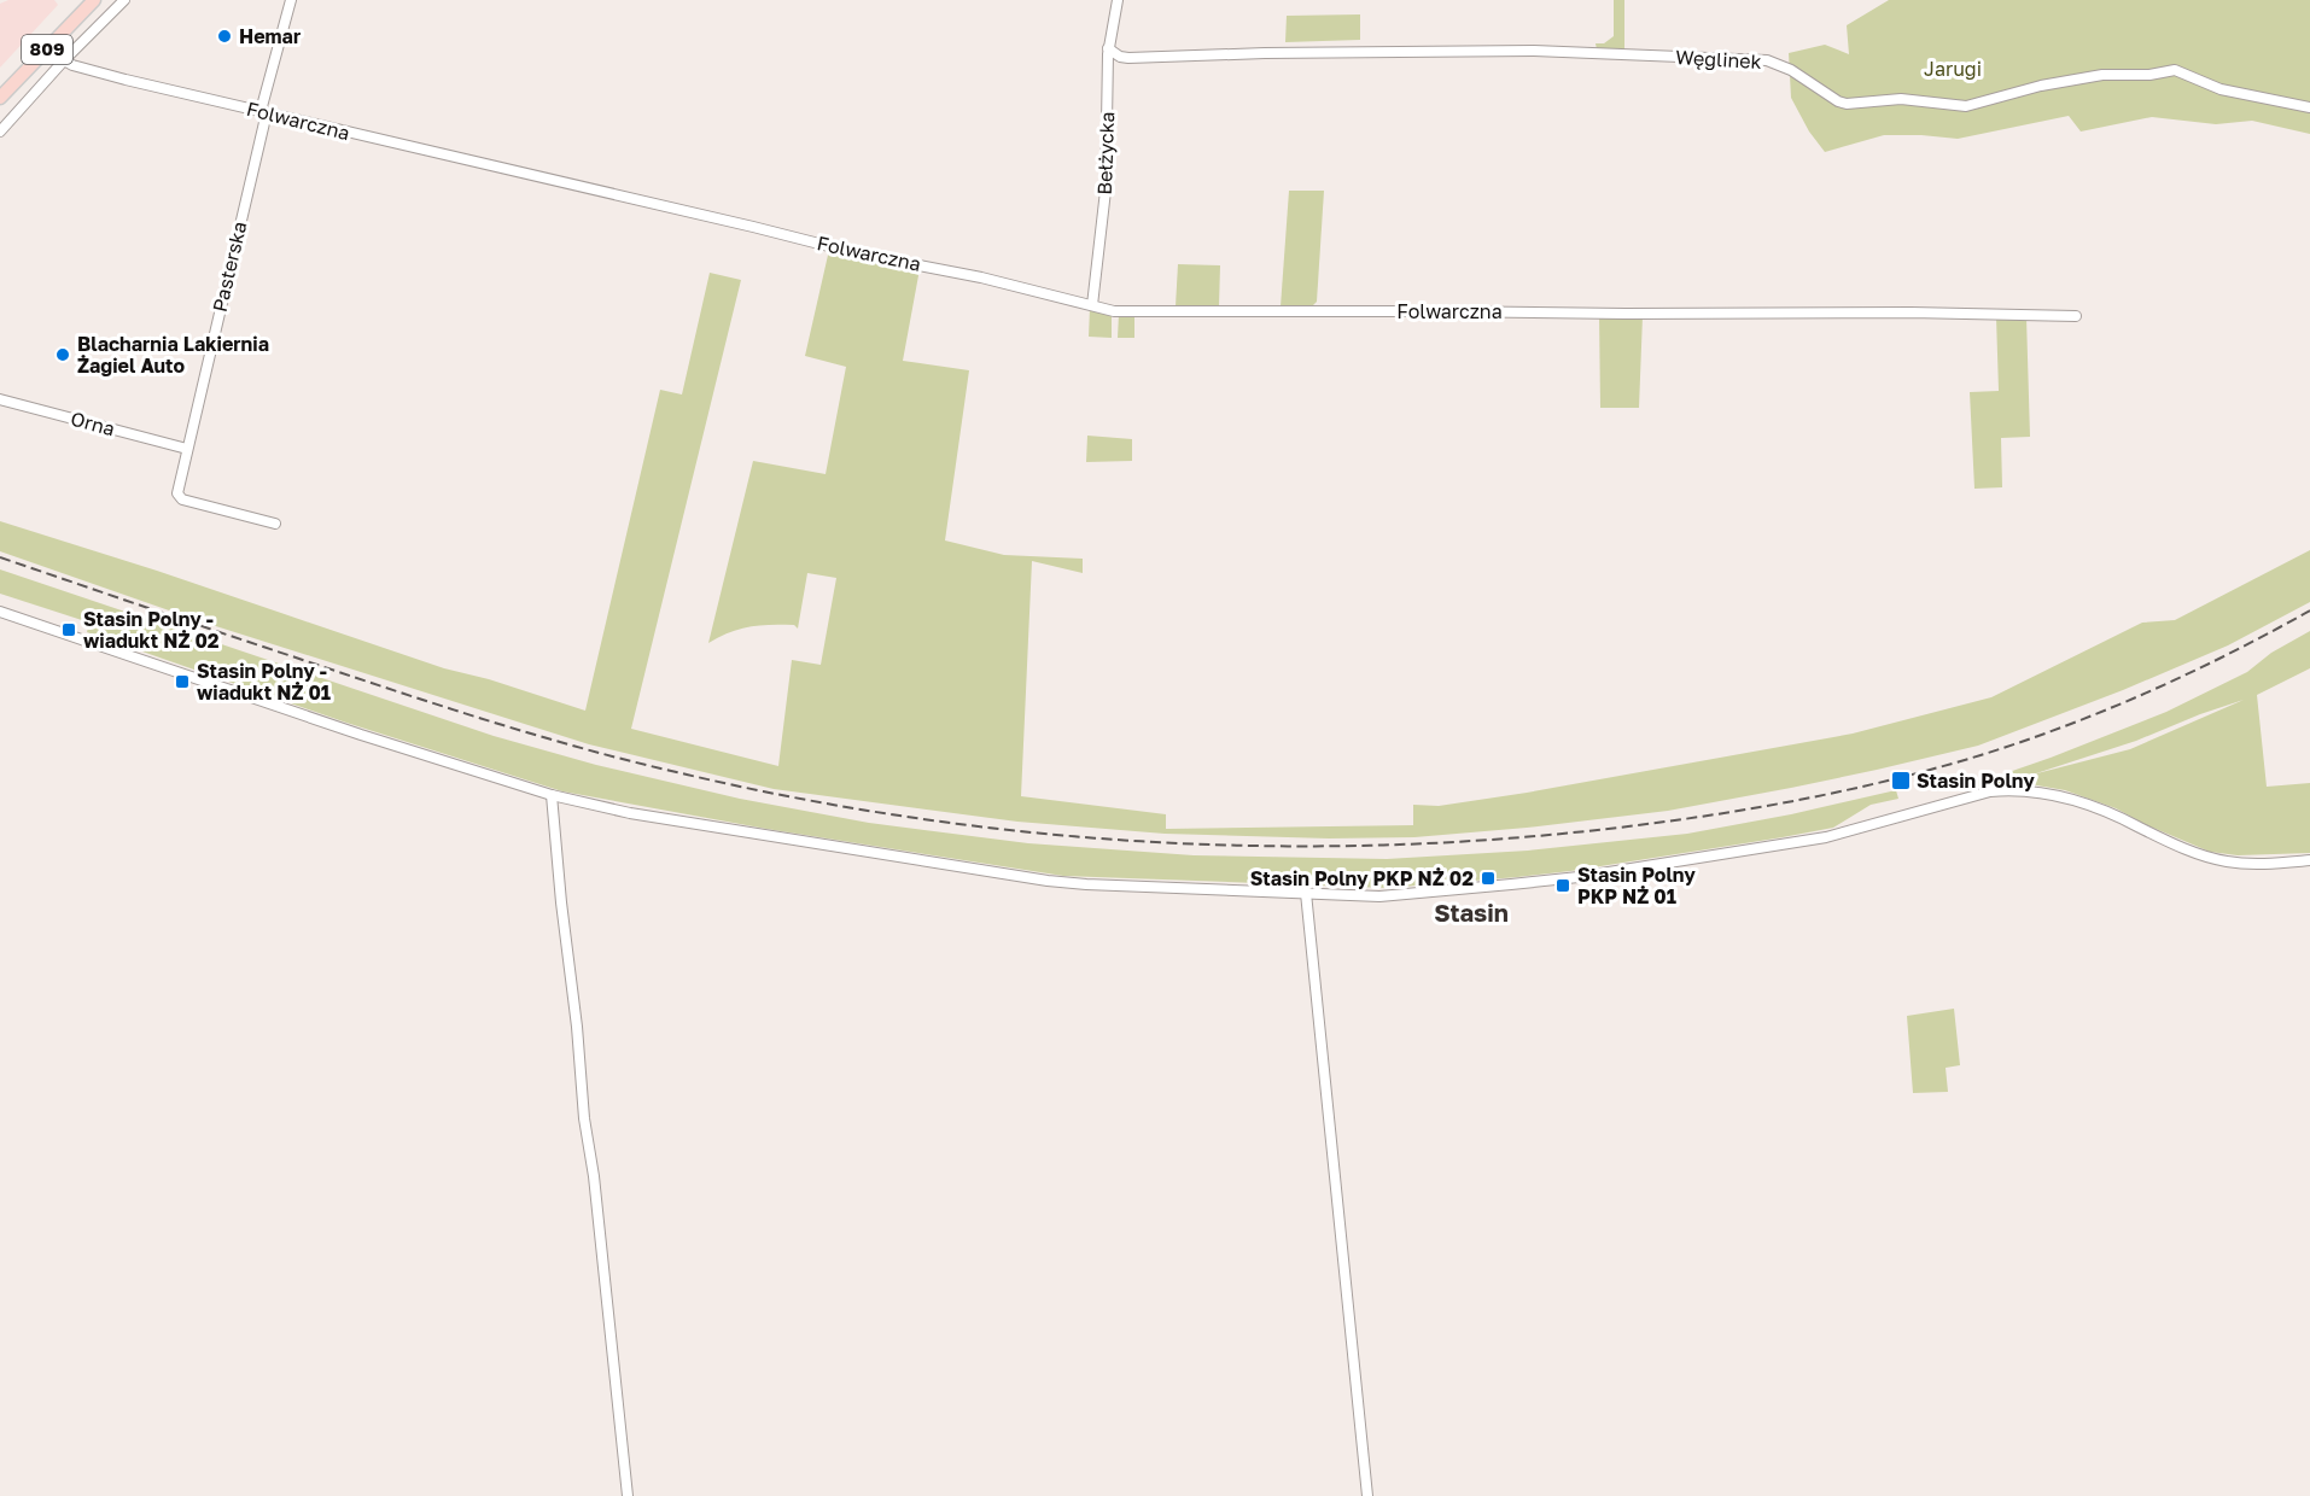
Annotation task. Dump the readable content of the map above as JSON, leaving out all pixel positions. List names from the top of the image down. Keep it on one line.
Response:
{"streets":{"main road":["809"],"street":["Węglinek","Folwarczna","Bełżycka","Pasterska","Orna"]},"crossings":[["Węglinek","Bełżycka"],["Folwarczna","Bełżycka"],["Folwarczna","Pasterska"],["Pasterska","Orna"]],"districts":["Stasin"],"parks":["Jarugi"],"places":{"other":["Hemar","Blacharnia Lakiernia Żagiel Auto"],"transit":["Stasin Polny - wiadukt NŻ 02","Stasin Polny - wiadukt NŻ 01","Stasin Polny","Stasin Polny PKP NŻ 02","Stasin Polny PKP NŻ 01"]}}
